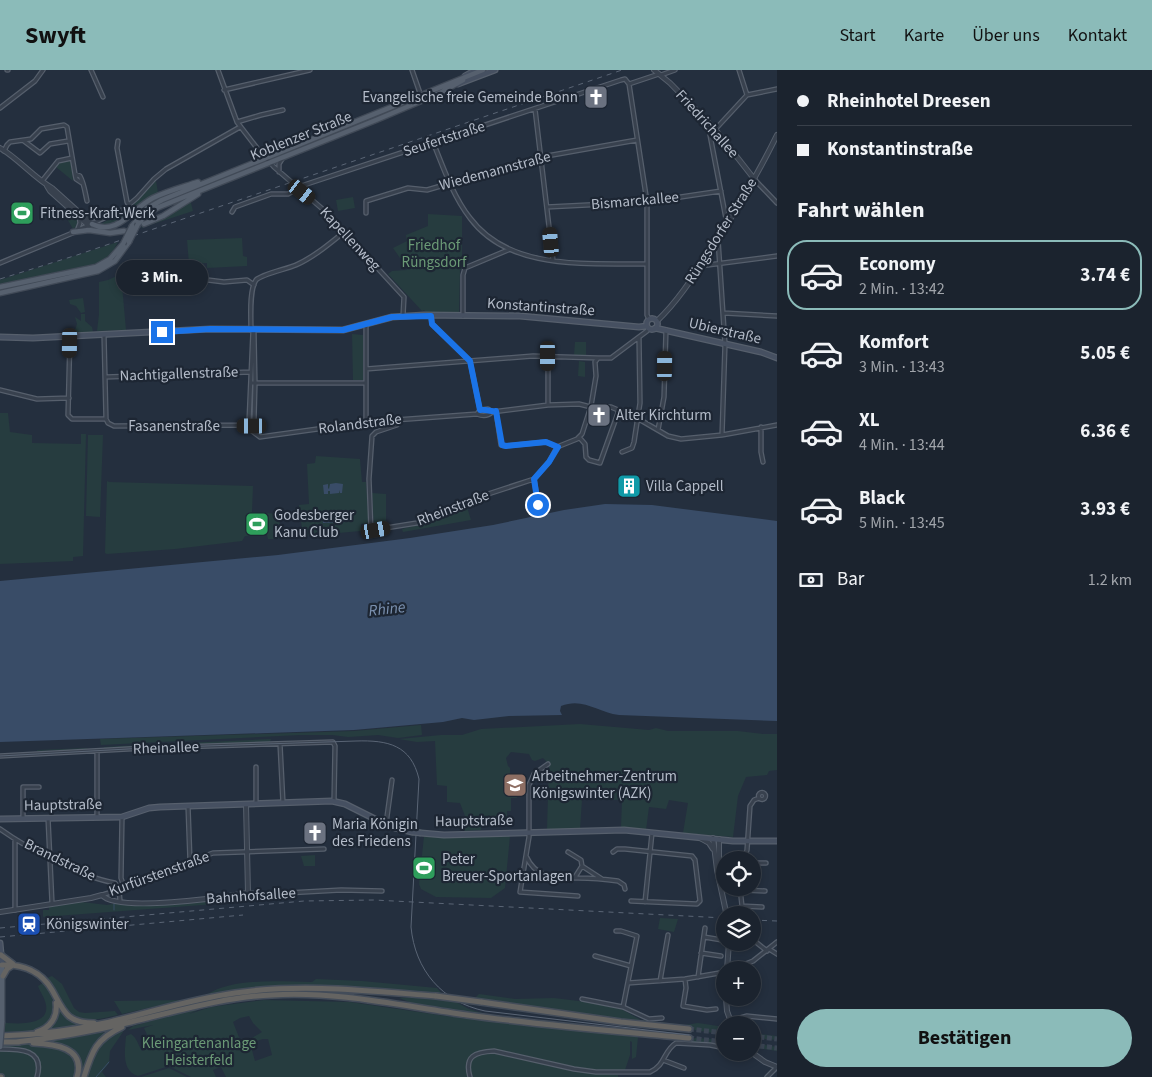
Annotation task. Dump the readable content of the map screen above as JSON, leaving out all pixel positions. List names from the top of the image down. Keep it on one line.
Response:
{"streets":{"main road":["Koblenzer Straße","Konstantinstraße","Ubierstraße","Hauptstraße"],"street":["Friedrichallee","Seufertstraße","Wiedemannstraße","Bismarckallee","Rüngsdorfer Straße","Kapellenweg","Nachtigallenstraße","Rolandstraße","Fasanenstraße","Rheinstraße","Rheinallee","Brandstraße","Kurfürstenstraße","Bahnhofsallee"]},"crossings":[["Friedrichallee","Seufertstraße"],["Friedrichallee","Rüngsdorfer Straße"],["Koblenzer Straße","Kapellenweg"],["Seufertstraße","Kapellenweg"],["Rüngsdorfer Straße","Konstantinstraße"],["Rüngsdorfer Straße","Ubierstraße"],["Kapellenweg","Konstantinstraße"],["Konstantinstraße","Ubierstraße"],["Rolandstraße","Fasanenstraße"],["Rolandstraße","Rheinstraße"],["Rheinallee","Hauptstraße"],["Brandstraße","Kurfürstenstraße"],["Kurfürstenstraße","Bahnhofsallee"]],"water":["Rhine"],"parks":["Friedhof Rüngsdorf","Kleingartenanlage Heisterfeld"],"places":{"church":["Evangelische freie Gemeinde Bonn","Alter Kirchturm","Maria Königin des Friedens"],"sports":["Fitness-Kraft-Werk","Godesberger Kanu Club","Peter Breuer-Sportanlagen"],"building":["Villa Cappell"],"school or university":["Arbeitnehmer-Zentrum Königswinter (AZK)"],"station":["Königswinter"]},"page":{"header":"Swyft","nav":["Start","Karte","Über uns","Kontakt"],"banner":["Rheinhotel Dreesen","Konstantinstraße"],"heading":"Fahrt wählen","list":[{"name":"Economy","note":"2 Min. · 13:42","value":"3.74 €"},{"name":"Komfort","note":"3 Min. · 13:43","value":"5.05 €"},{"name":"XL","note":"4 Min. · 13:44","value":"6.36 €"},{"name":"Black","note":"5 Min. · 13:45","value":"3.93 €"}],"bubble":"3 Min.","pay":["Bar","1.2 km"],"map_buttons":["+","−"],"buttons":"Bestätigen"}}
